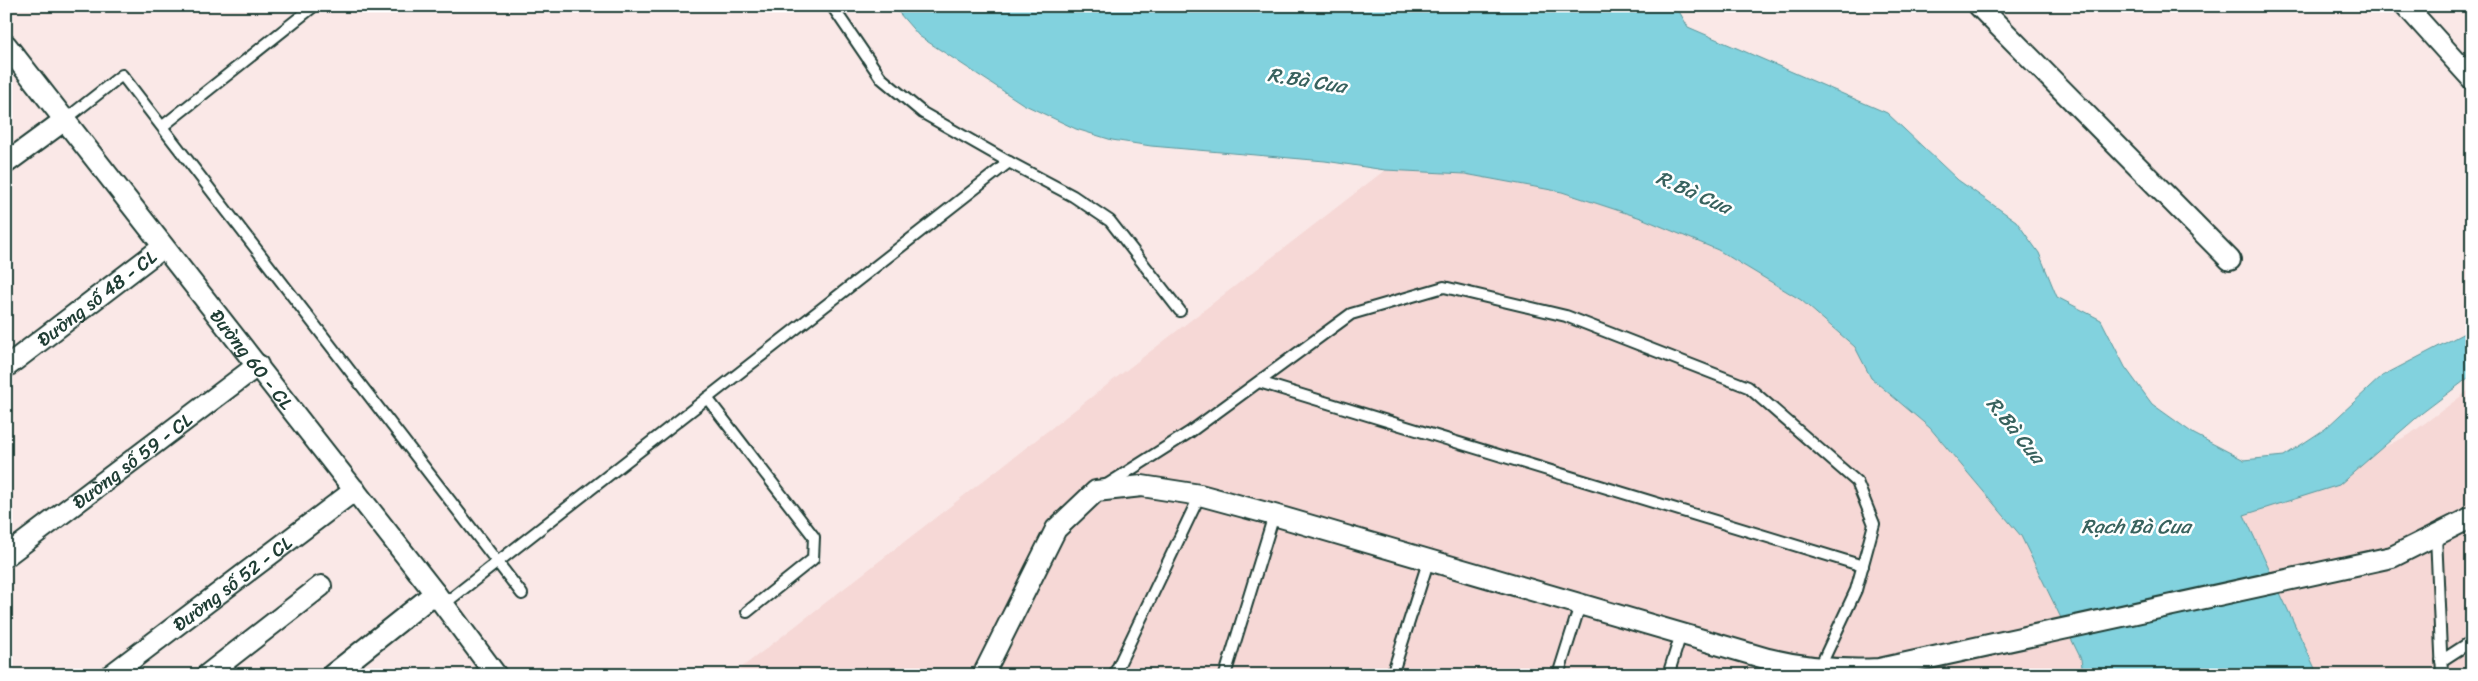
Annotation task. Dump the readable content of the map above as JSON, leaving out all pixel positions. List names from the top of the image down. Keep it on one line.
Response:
{"streets":{"street":["Đường số 48 - CL","Đường 60 - CL","Đường số 59 - CL","Đường số 52 - CL"]},"crossings":[["Đường số 48 - CL","Đường 60 - CL"],["Đường 60 - CL","Đường số 59 - CL"],["Đường 60 - CL","Đường số 52 - CL"]],"water":["R.Bà Cua","Rạch Bà Cua"]}
